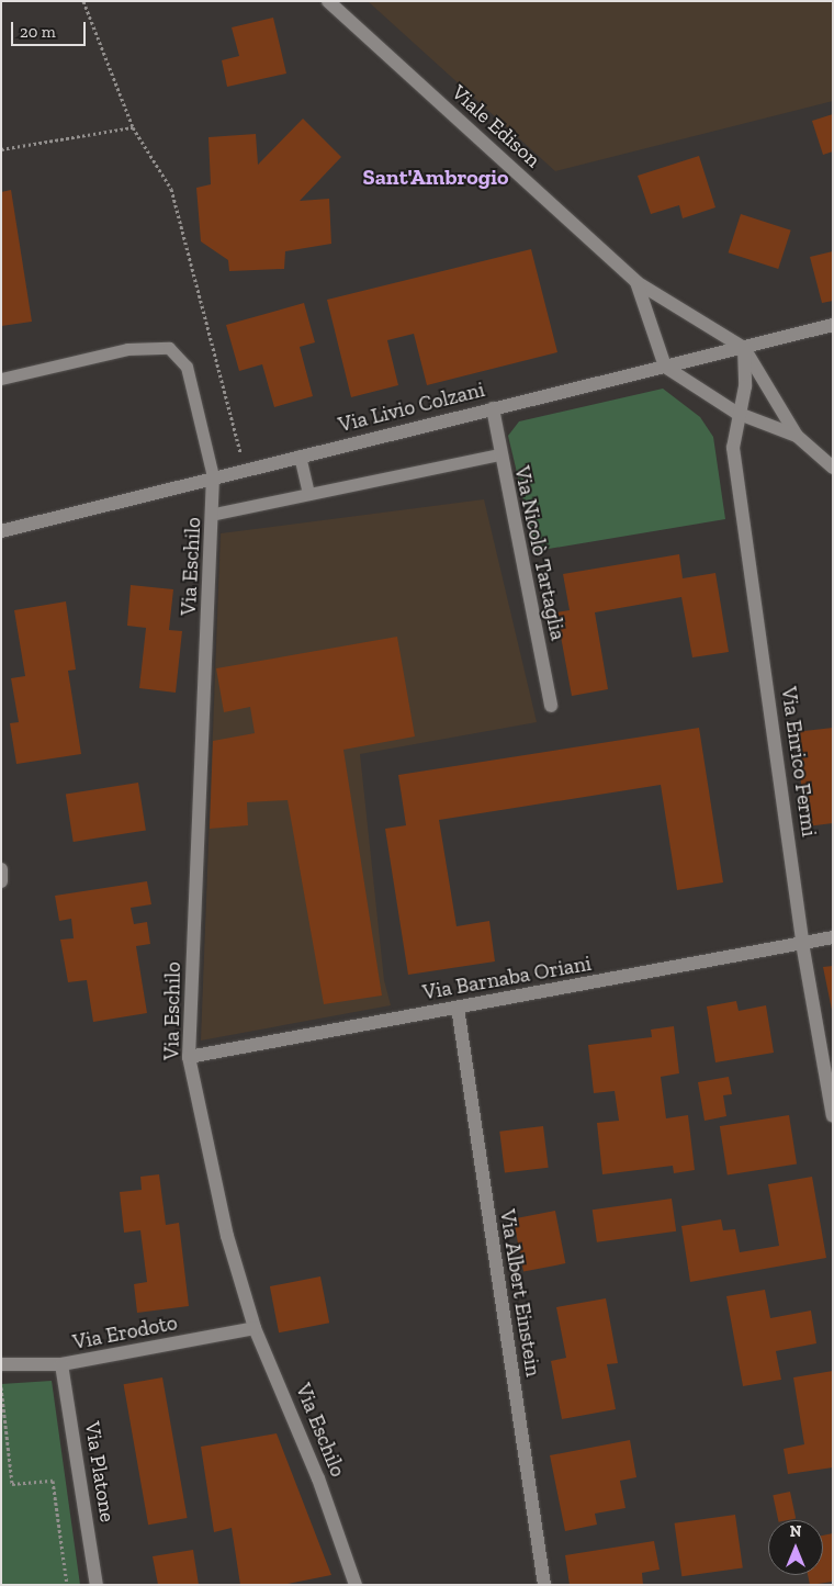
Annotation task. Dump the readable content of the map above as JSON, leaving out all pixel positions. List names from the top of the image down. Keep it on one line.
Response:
{"streets":{"street":["Viale Edison","Via Livio Colzani","Via Nicolò Tartaglia","Via Eschilo","Via Enrico Fermi","Via Barnaba Oriani","Via Albert Einstein","Via Erodoto","Via Platone"]},"crossings":[["Via Livio Colzani","Via Nicolò Tartaglia"],["Via Livio Colzani","Via Eschilo"],["Via Livio Colzani","Via Enrico Fermi"],["Via Eschilo","Via Barnaba Oriani"],["Via Eschilo","Via Erodoto"],["Via Enrico Fermi","Via Barnaba Oriani"],["Via Barnaba Oriani","Via Albert Einstein"],["Via Erodoto","Via Platone"]],"districts":["Sant'Ambrogio"],"scale_bar":"20 m","north":"top"}
